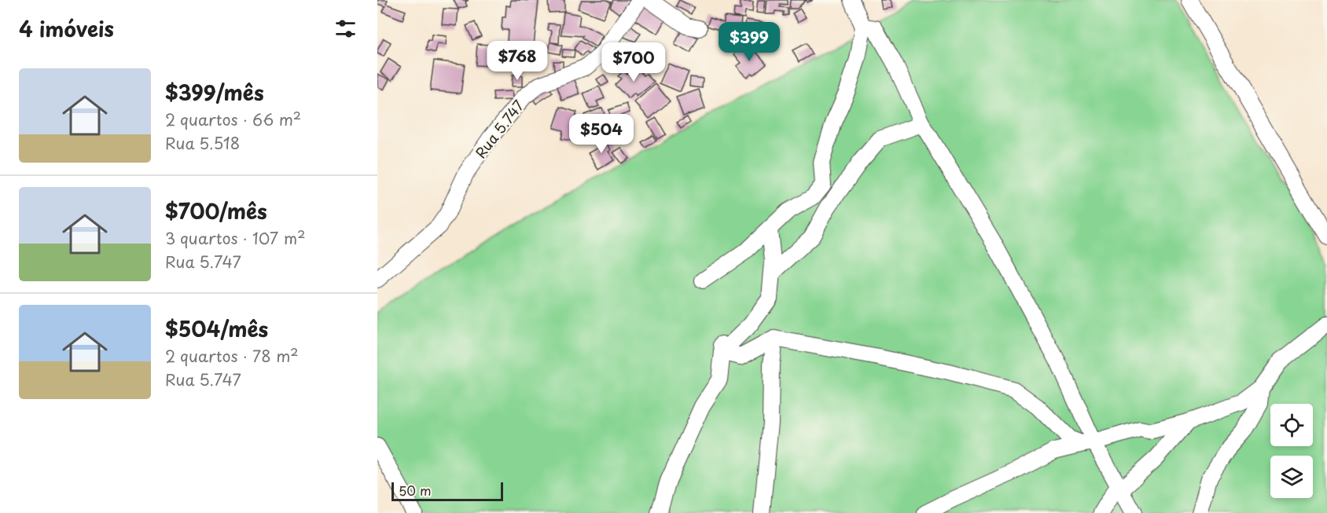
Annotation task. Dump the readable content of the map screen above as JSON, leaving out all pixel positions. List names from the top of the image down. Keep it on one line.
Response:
{"streets":{"street":["Rua 5.747"]},"scale_bar":"50 m","page":{"heading":"4 imóveis","price":["$399","$768","$700","$504"],"list":[{"name":"$399/mês","note":"2 quartos · 66 m² · Rua 5.518"},{"name":"$700/mês","note":"3 quartos · 107 m² · Rua 5.747"},{"name":"$504/mês","note":"2 quartos · 78 m² · Rua 5.747"}],"scale":"50 m"}}
